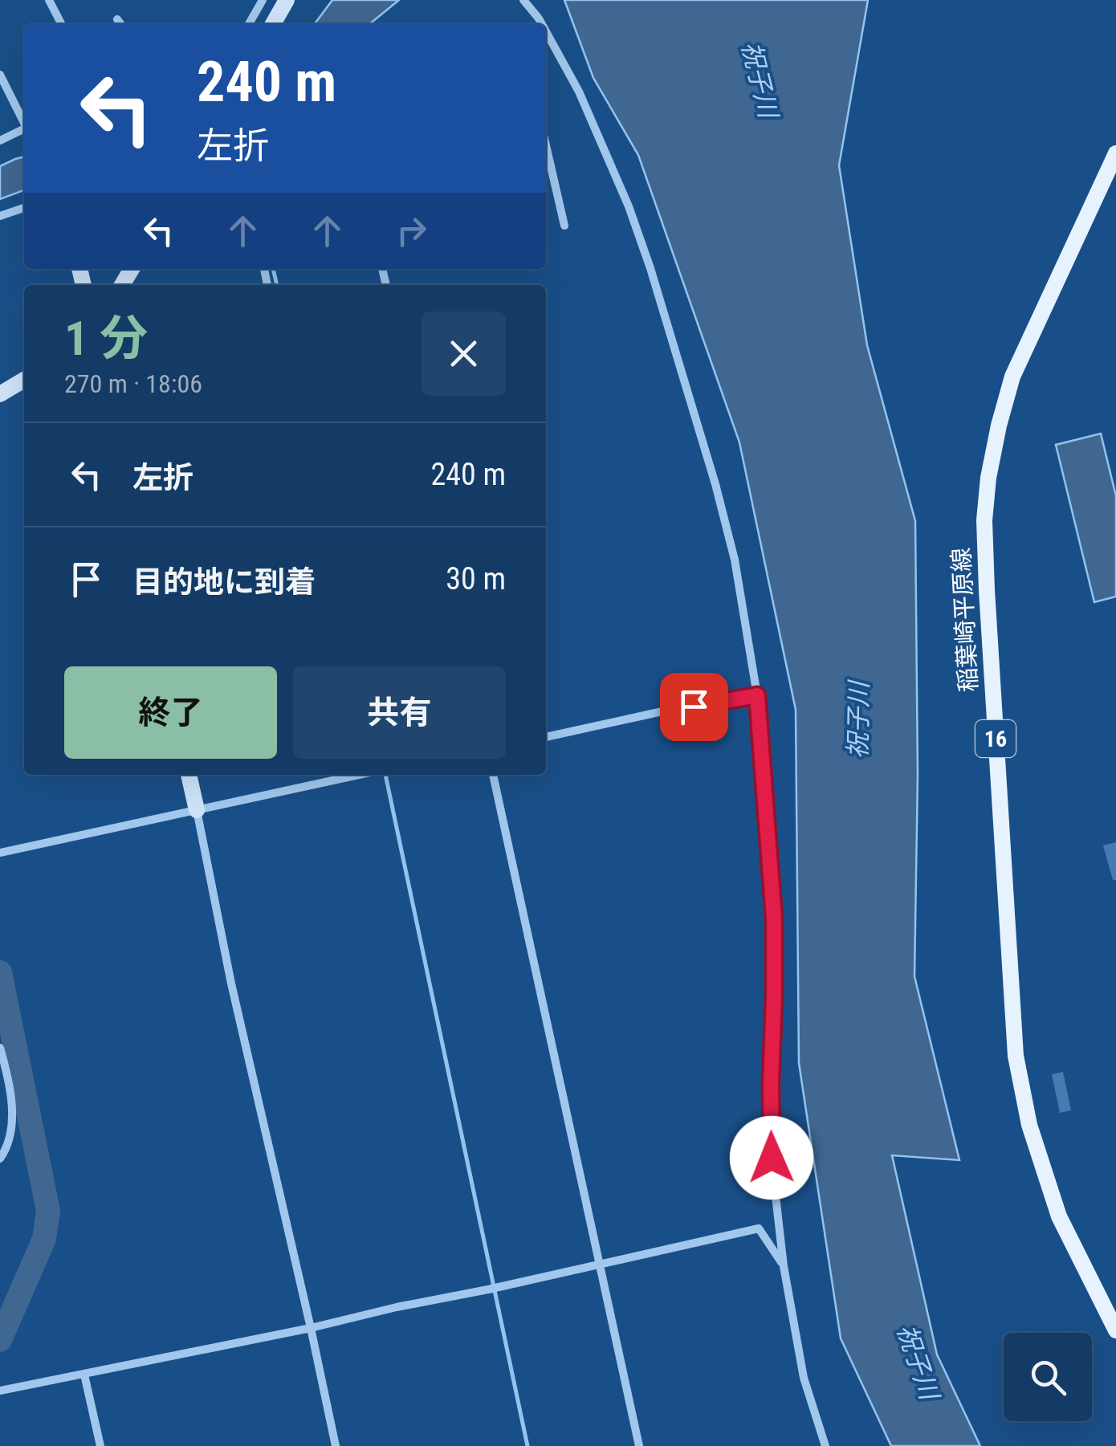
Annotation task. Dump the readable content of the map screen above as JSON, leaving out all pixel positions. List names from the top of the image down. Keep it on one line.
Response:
{"streets":{"main road":["稲葉崎平原線","16"]},"water":["祝子川"],"page":{"turn":["240 m","左折"],"heading":["1 分","270 m · 18:06"],"list":[{"name":"左折","value":"240 m"},{"name":"目的地に到着","value":"30 m"}],"buttons":["終了","共有"]}}
